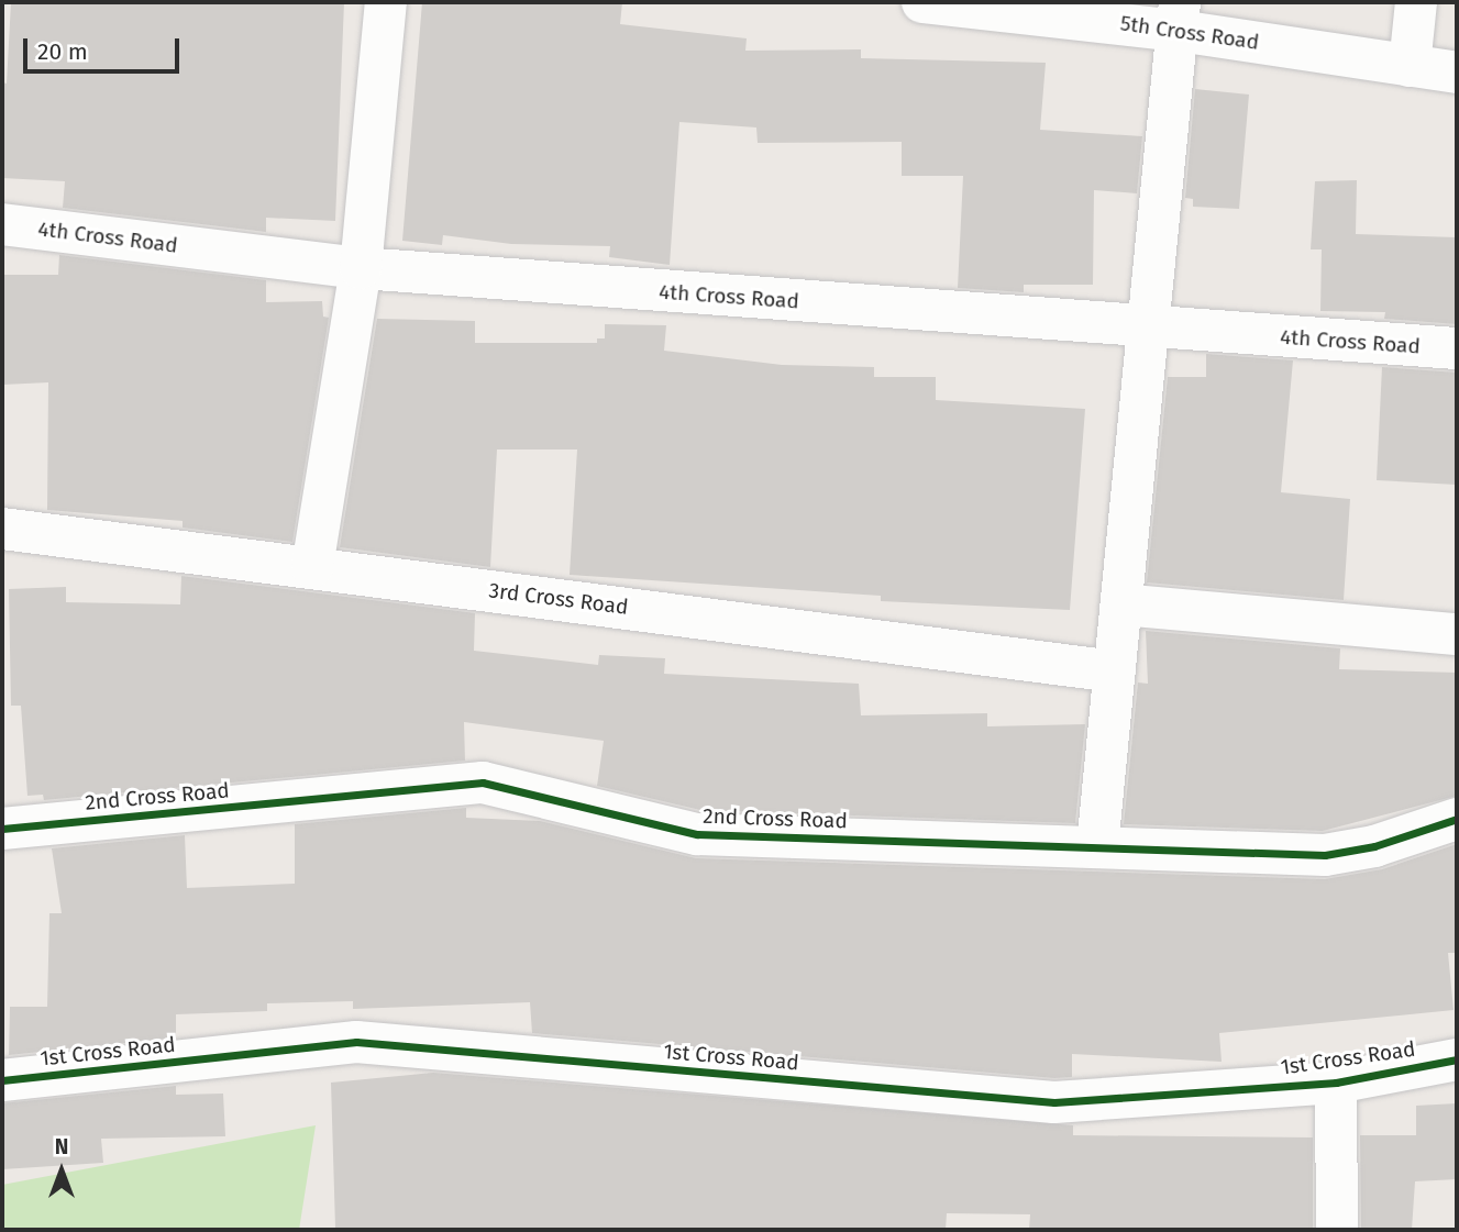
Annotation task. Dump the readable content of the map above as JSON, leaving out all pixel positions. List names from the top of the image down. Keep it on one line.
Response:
{"streets":{"street":["5th Cross Road","4th Cross Road","3rd Cross Road","2nd Cross Road","1st Cross Road"]},"scale_bar":"20 m","north":"top"}
